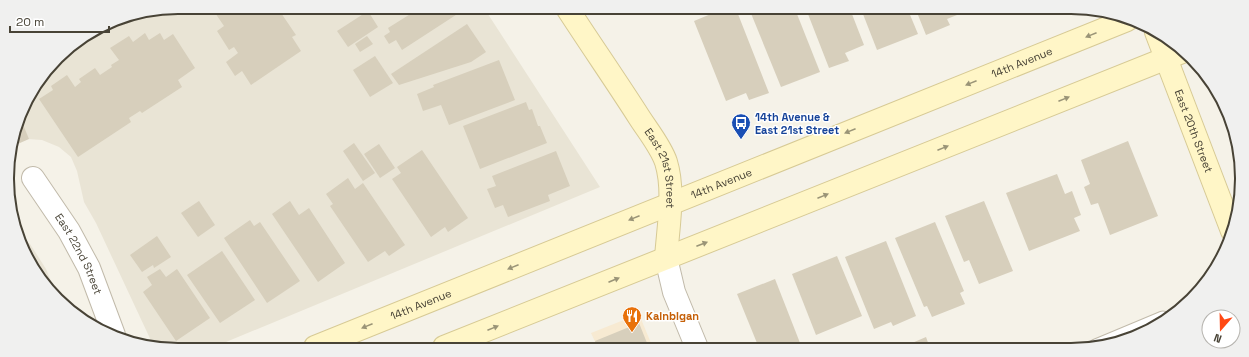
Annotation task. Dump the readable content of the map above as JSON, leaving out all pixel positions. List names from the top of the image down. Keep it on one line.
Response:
{"streets":{"main road":["14th Avenue","East 20th Street","East 21st Street"],"street":["East 22nd Street"]},"crossings":[["14th Avenue","East 21st Street"]],"places":{"bus stop":["14th Avenue & East 21st Street"],"restaurant":["Kainbigan"]},"scale_bar":"20 m","north":"bottom"}
